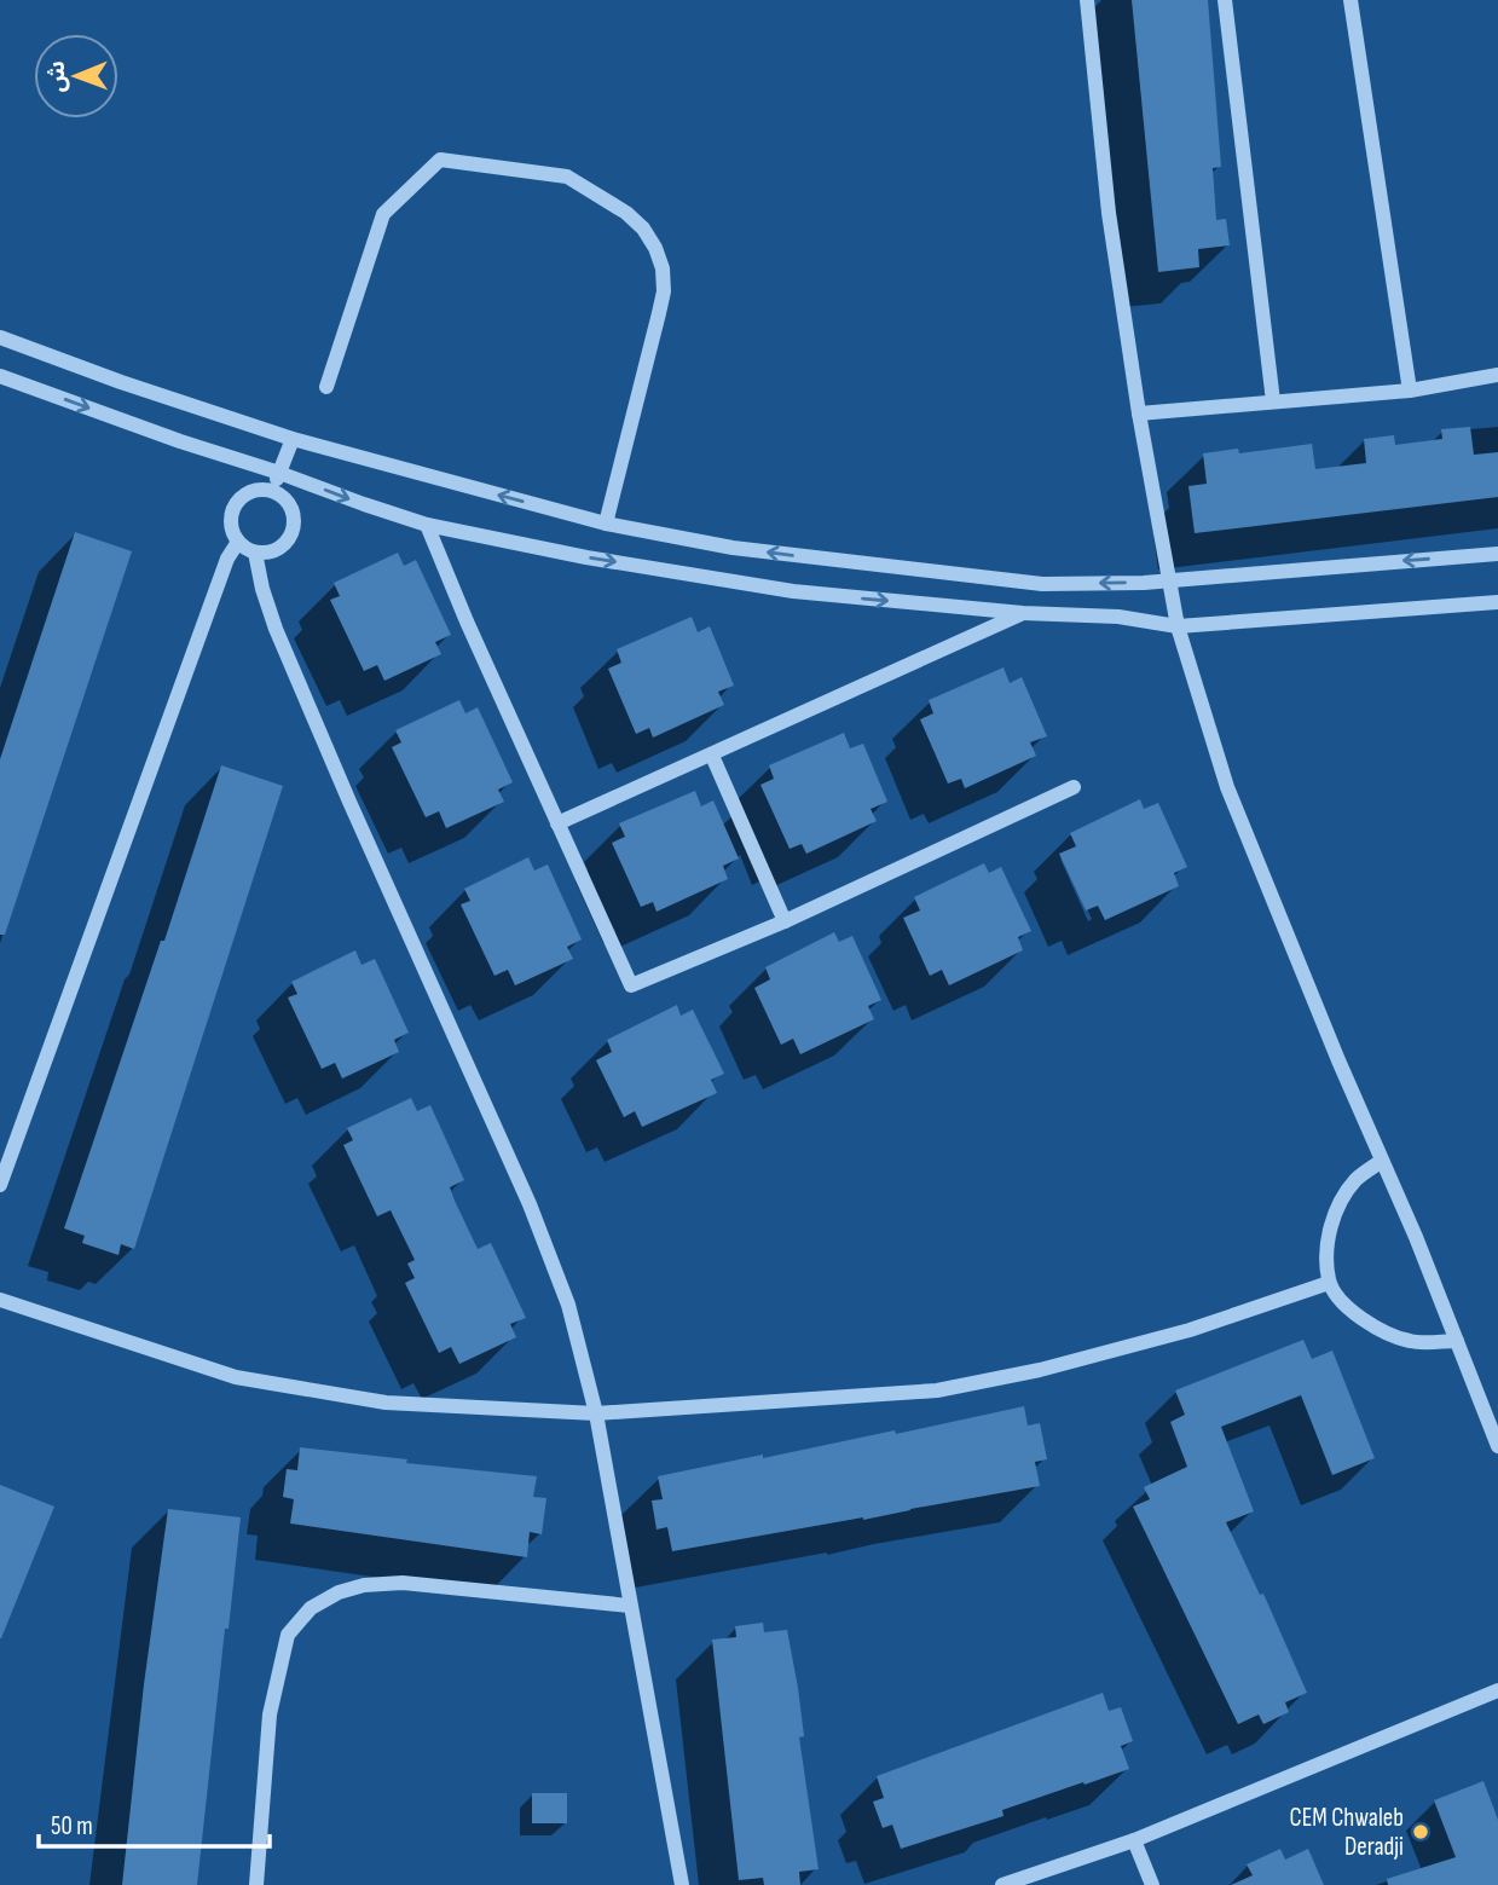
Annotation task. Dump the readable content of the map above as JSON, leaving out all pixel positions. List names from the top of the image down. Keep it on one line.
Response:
{"places":["CEM Chwaleb Deradji"],"scale_bar":"50 m","north":"left"}
